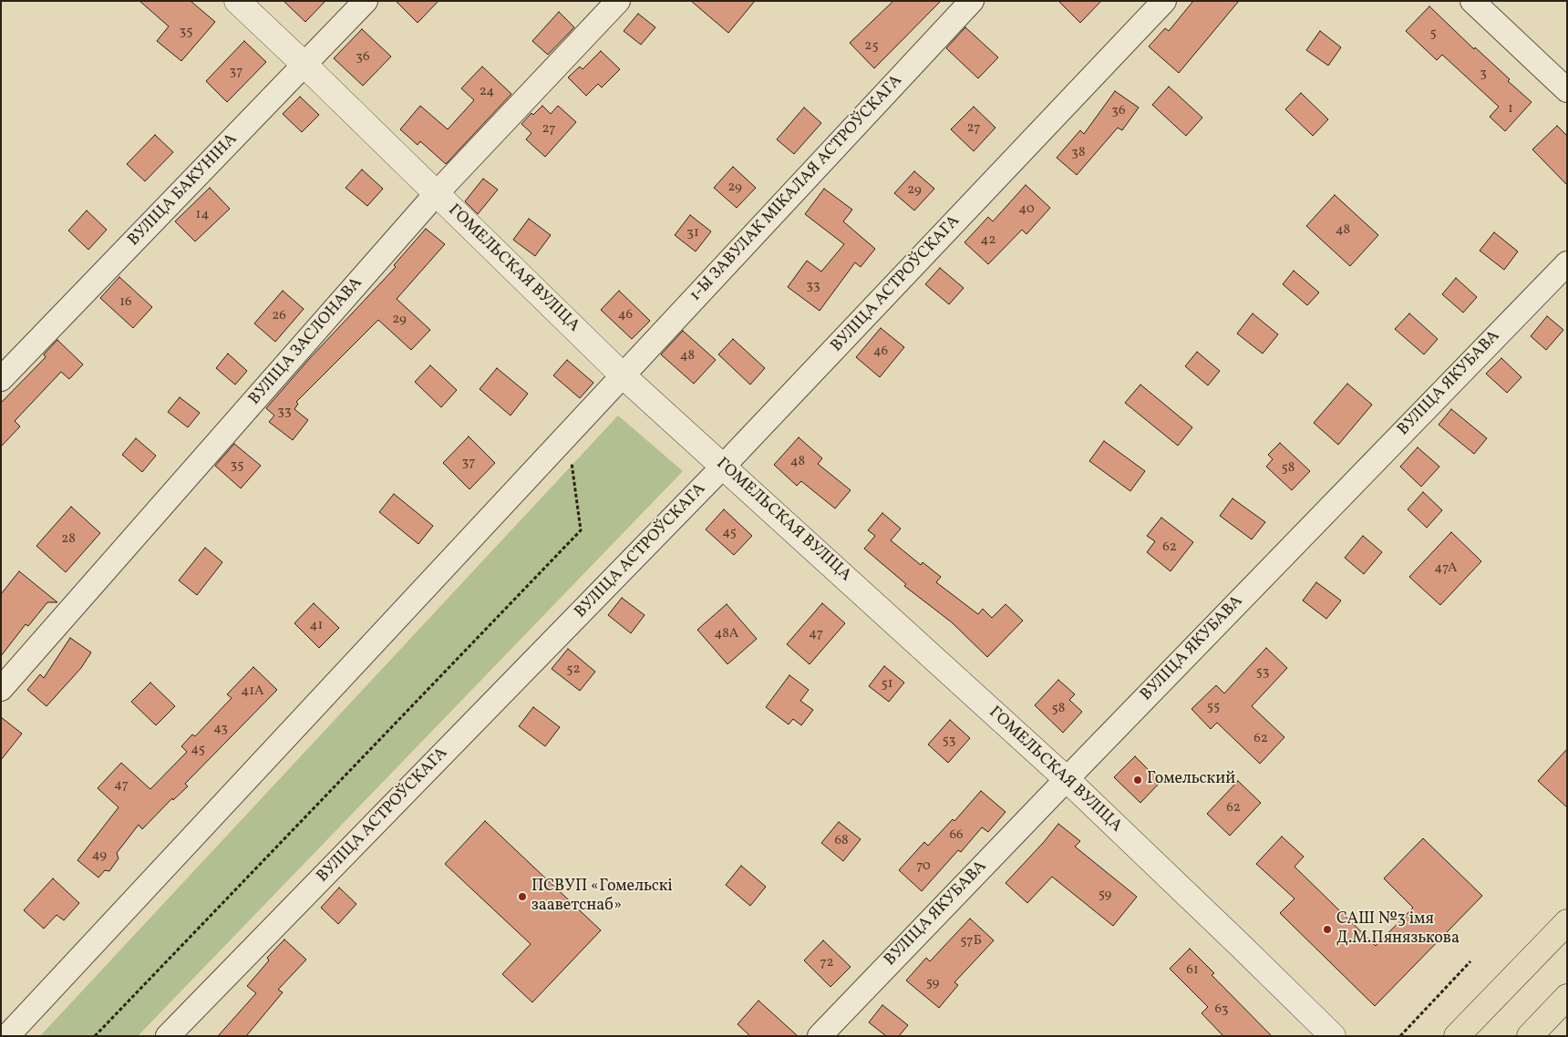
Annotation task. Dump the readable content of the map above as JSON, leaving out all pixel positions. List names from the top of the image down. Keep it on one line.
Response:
{"streets":{"street":["1-Ы ЗАВУЛАК МІКАЛАЯ АСТРОЎСКАГА","ВУЛІЦА БАКУНІНА","ГОМЕЛЬСКАЯ ВУЛІЦА","ВУЛІЦА АСТРОЎСКАГА","ВУЛІЦА ЗАСЛОНАВА","ВУЛІЦА ЯКУБАВА"]},"crossings":[["1-Ы ЗАВУЛАК МІКАЛАЯ АСТРОЎСКАГА","ГОМЕЛЬСКАЯ ВУЛІЦА"],["ВУЛІЦА БАКУНІНА","ГОМЕЛЬСКАЯ ВУЛІЦА"],["ГОМЕЛЬСКАЯ ВУЛІЦА","ВУЛІЦА АСТРОЎСКАГА"],["ГОМЕЛЬСКАЯ ВУЛІЦА","ВУЛІЦА ЗАСЛОНАВА"],["ГОМЕЛЬСКАЯ ВУЛІЦА","ВУЛІЦА ЯКУБАВА"]],"places":["Гомельский","ПСВУП «Гомельскі зааветснаб»","САШ №3 імя Д.М.Пянязькова"],"house_numbers":["35","5","25","36","37","3","24","1","36","27","27","38","29","29","40","14","48","31","42","33","16","46","26","29","46","48","33","48","37","35","58","45","28","62","47А","41","48А","47","52","53","51","41А","55","58","43","62","53","45","47","62","66","68","49","70","59","57Б","72","61","59","63"]}
